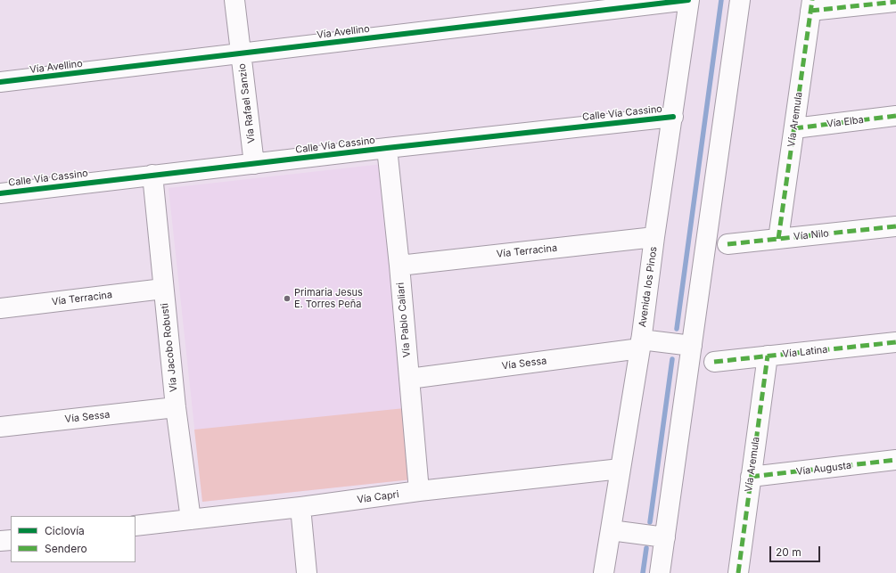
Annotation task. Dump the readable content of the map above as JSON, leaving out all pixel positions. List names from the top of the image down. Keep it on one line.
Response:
{"streets":{"street":["Vía Avellino","Vía Rafael Sanzio","Calle Vía Cassino","Vía Aremula","Vía Elba","Vía Nilo","Vía Terracina","Avenida los Pinos","Vía Pablo Caliari","Vía Jacobo Robusti","Vía Latina","Vía Sessa","Vía Augusta","Vía Capri"]},"crossings":[["Vía Avellino","Vía Rafael Sanzio"],["Vía Avellino","Avenida los Pinos"],["Vía Rafael Sanzio","Calle Vía Cassino"],["Calle Vía Cassino","Avenida los Pinos"],["Calle Vía Cassino","Vía Pablo Caliari"],["Calle Vía Cassino","Vía Jacobo Robusti"],["Vía Aremula","Vía Elba"],["Vía Aremula","Vía Nilo"],["Vía Aremula","Vía Latina"],["Vía Aremula","Vía Augusta"],["Vía Terracina","Avenida los Pinos"],["Vía Terracina","Vía Pablo Caliari"],["Vía Terracina","Vía Jacobo Robusti"],["Avenida los Pinos","Vía Sessa"],["Avenida los Pinos","Vía Capri"],["Vía Pablo Caliari","Vía Sessa"],["Vía Pablo Caliari","Vía Capri"],["Vía Jacobo Robusti","Vía Sessa"],["Vía Jacobo Robusti","Vía Capri"]],"places":["Primaria Jesus E. Torres Peña"],"legend":["Ciclovía","Sendero"],"scale_bar":"20 m"}
